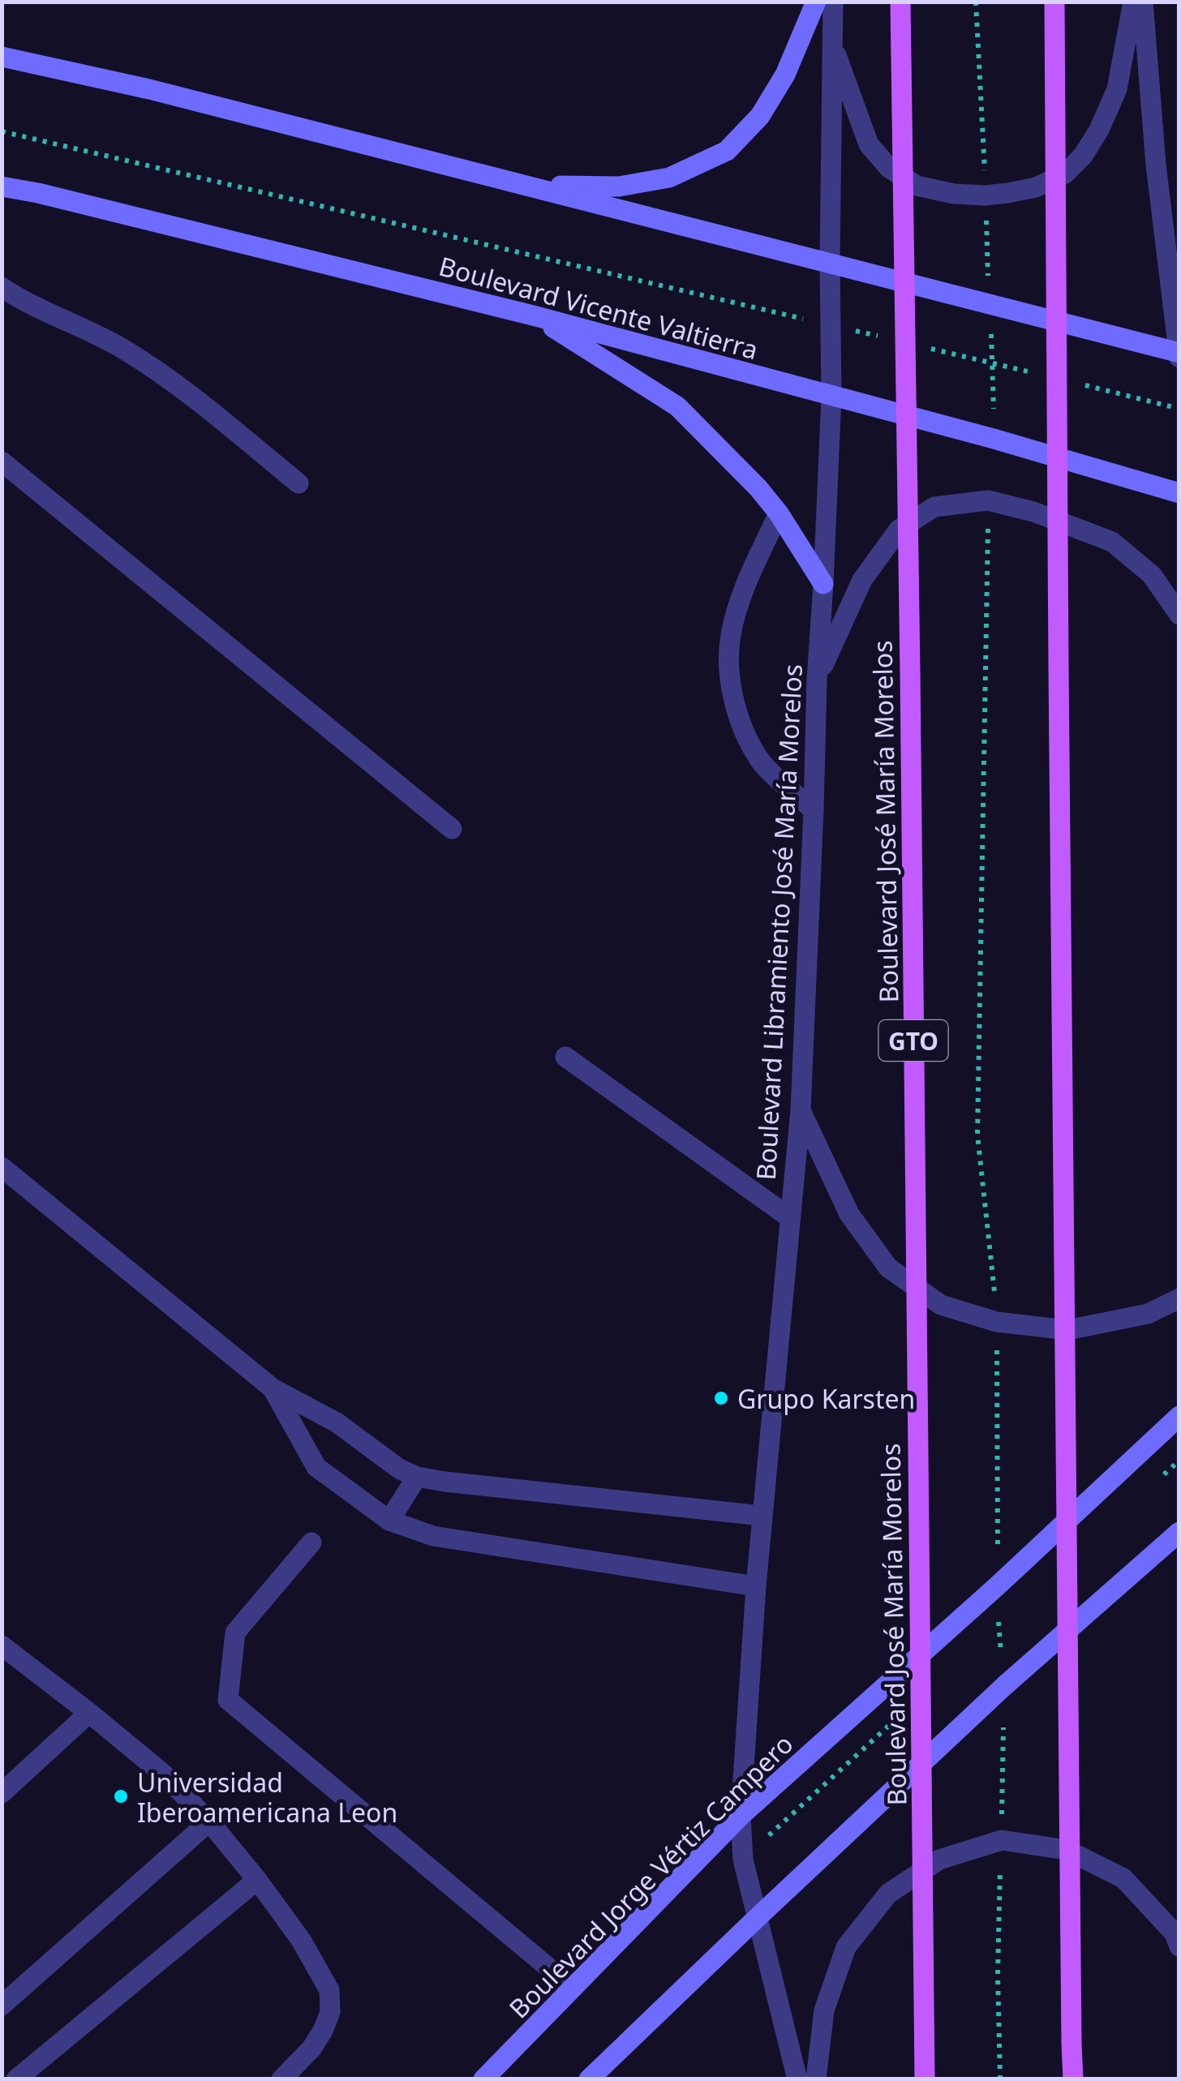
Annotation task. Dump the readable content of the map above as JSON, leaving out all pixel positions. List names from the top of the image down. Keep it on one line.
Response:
{"streets":{"main road":["Boulevard Vicente Valtierra","Boulevard José María Morelos","GTO","Boulevard Jorge Vértiz Campero"],"street":["Boulevard Libramiento José María Morelos"]},"crossings":[["Boulevard Vicente Valtierra","Boulevard Libramiento José María Morelos"],["Boulevard Libramiento José María Morelos","Boulevard Jorge Vértiz Campero"]],"places":["Grupo Karsten","Universidad Iberoamericana Leon"]}
